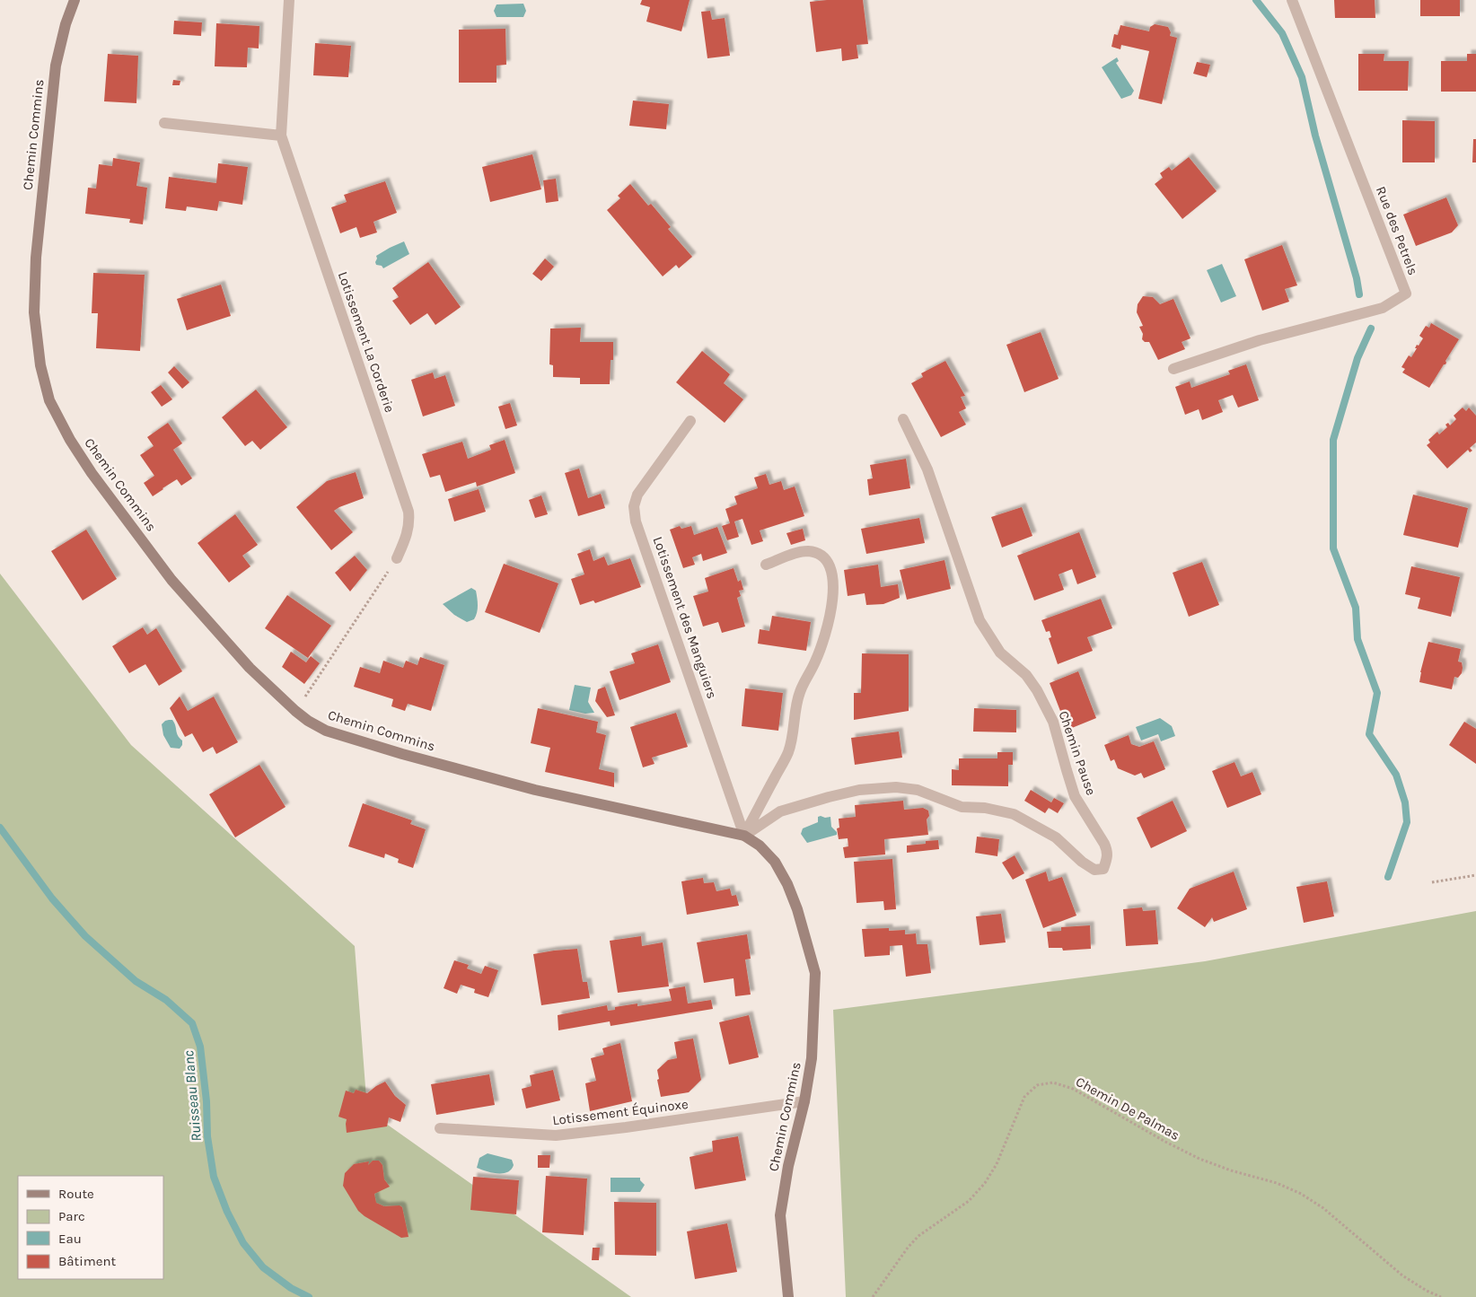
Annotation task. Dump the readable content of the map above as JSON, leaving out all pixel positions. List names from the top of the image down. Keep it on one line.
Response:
{"streets":{"street":["Chemin Commins","Rue des Petrels","Lotissement La Corderie","Lotissement des Manguiers","Chemin Pause","Lotissement Équinoxe"],"path":["Chemin De Palmas"]},"crossings":[["Chemin Commins","Lotissement des Manguiers"],["Chemin Commins","Chemin Pause"],["Chemin Commins","Lotissement Équinoxe"],["Lotissement des Manguiers","Chemin Pause"]],"water":["Ruisseau Blanc"],"legend":["Route","Parc","Eau","Bâtiment"]}
